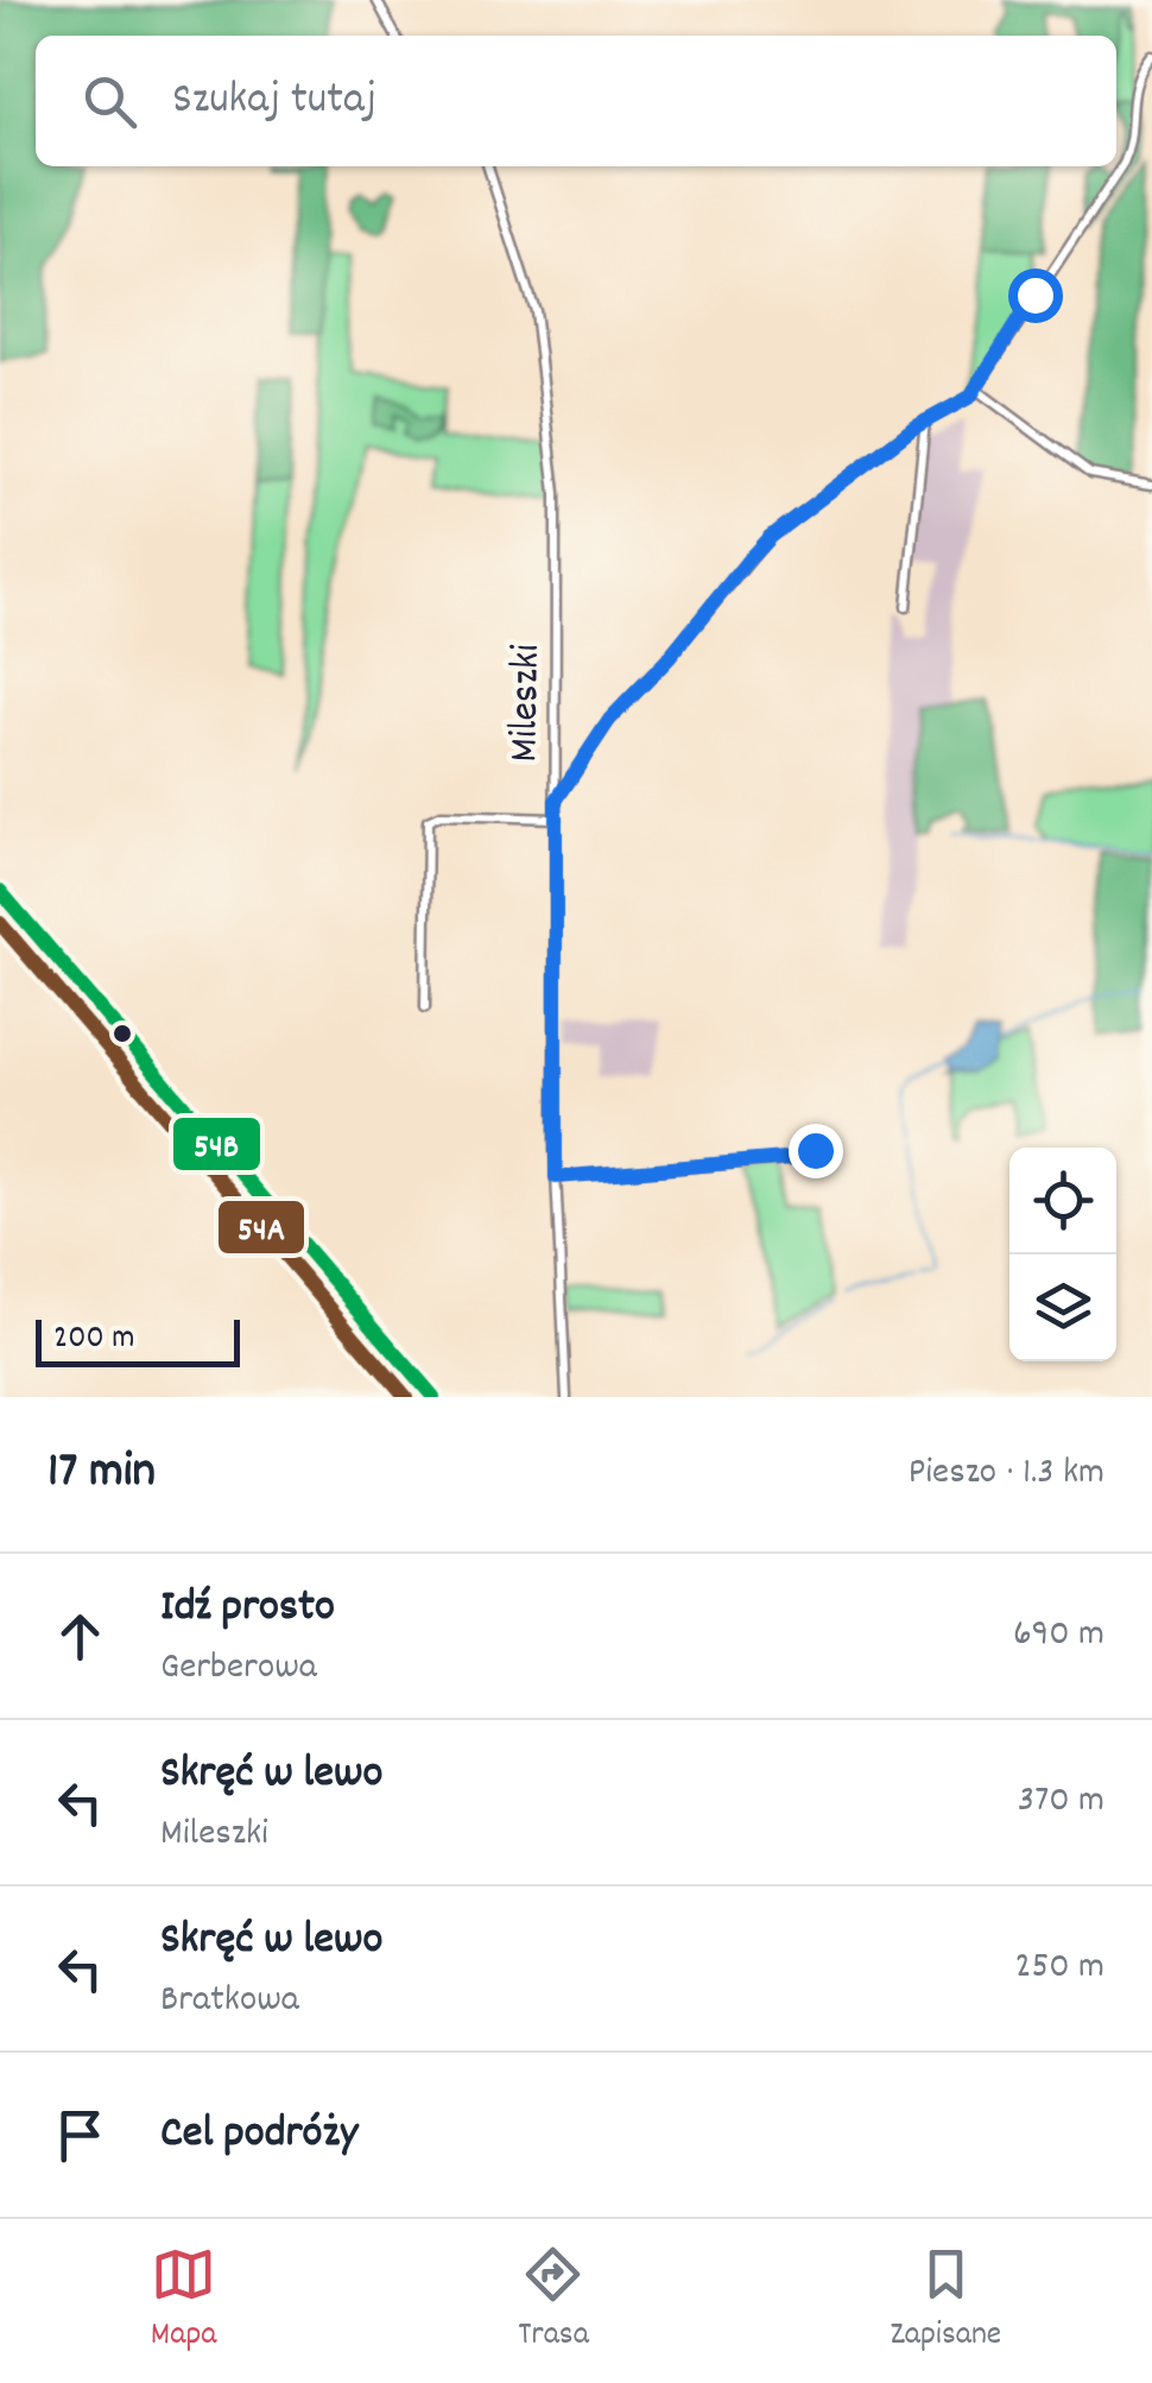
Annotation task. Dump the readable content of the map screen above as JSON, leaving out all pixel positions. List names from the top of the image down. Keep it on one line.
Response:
{"streets":{"street":["Mileszki"]},"lines":["transit line 54B","transit line 54A"],"scale_bar":"200 m","page":{"search":"Szukaj tutaj","scale":"200 m","heading":["17 min","Pieszo · 1.3 km"],"list":[["Idź prosto","Gerberowa","690 m"],["Skręć w lewo","Mileszki","370 m"],["Skręć w lewo","Bratkowa","250 m"],"Cel podróży"],"nav":["Mapa","Trasa","Zapisane"]}}
